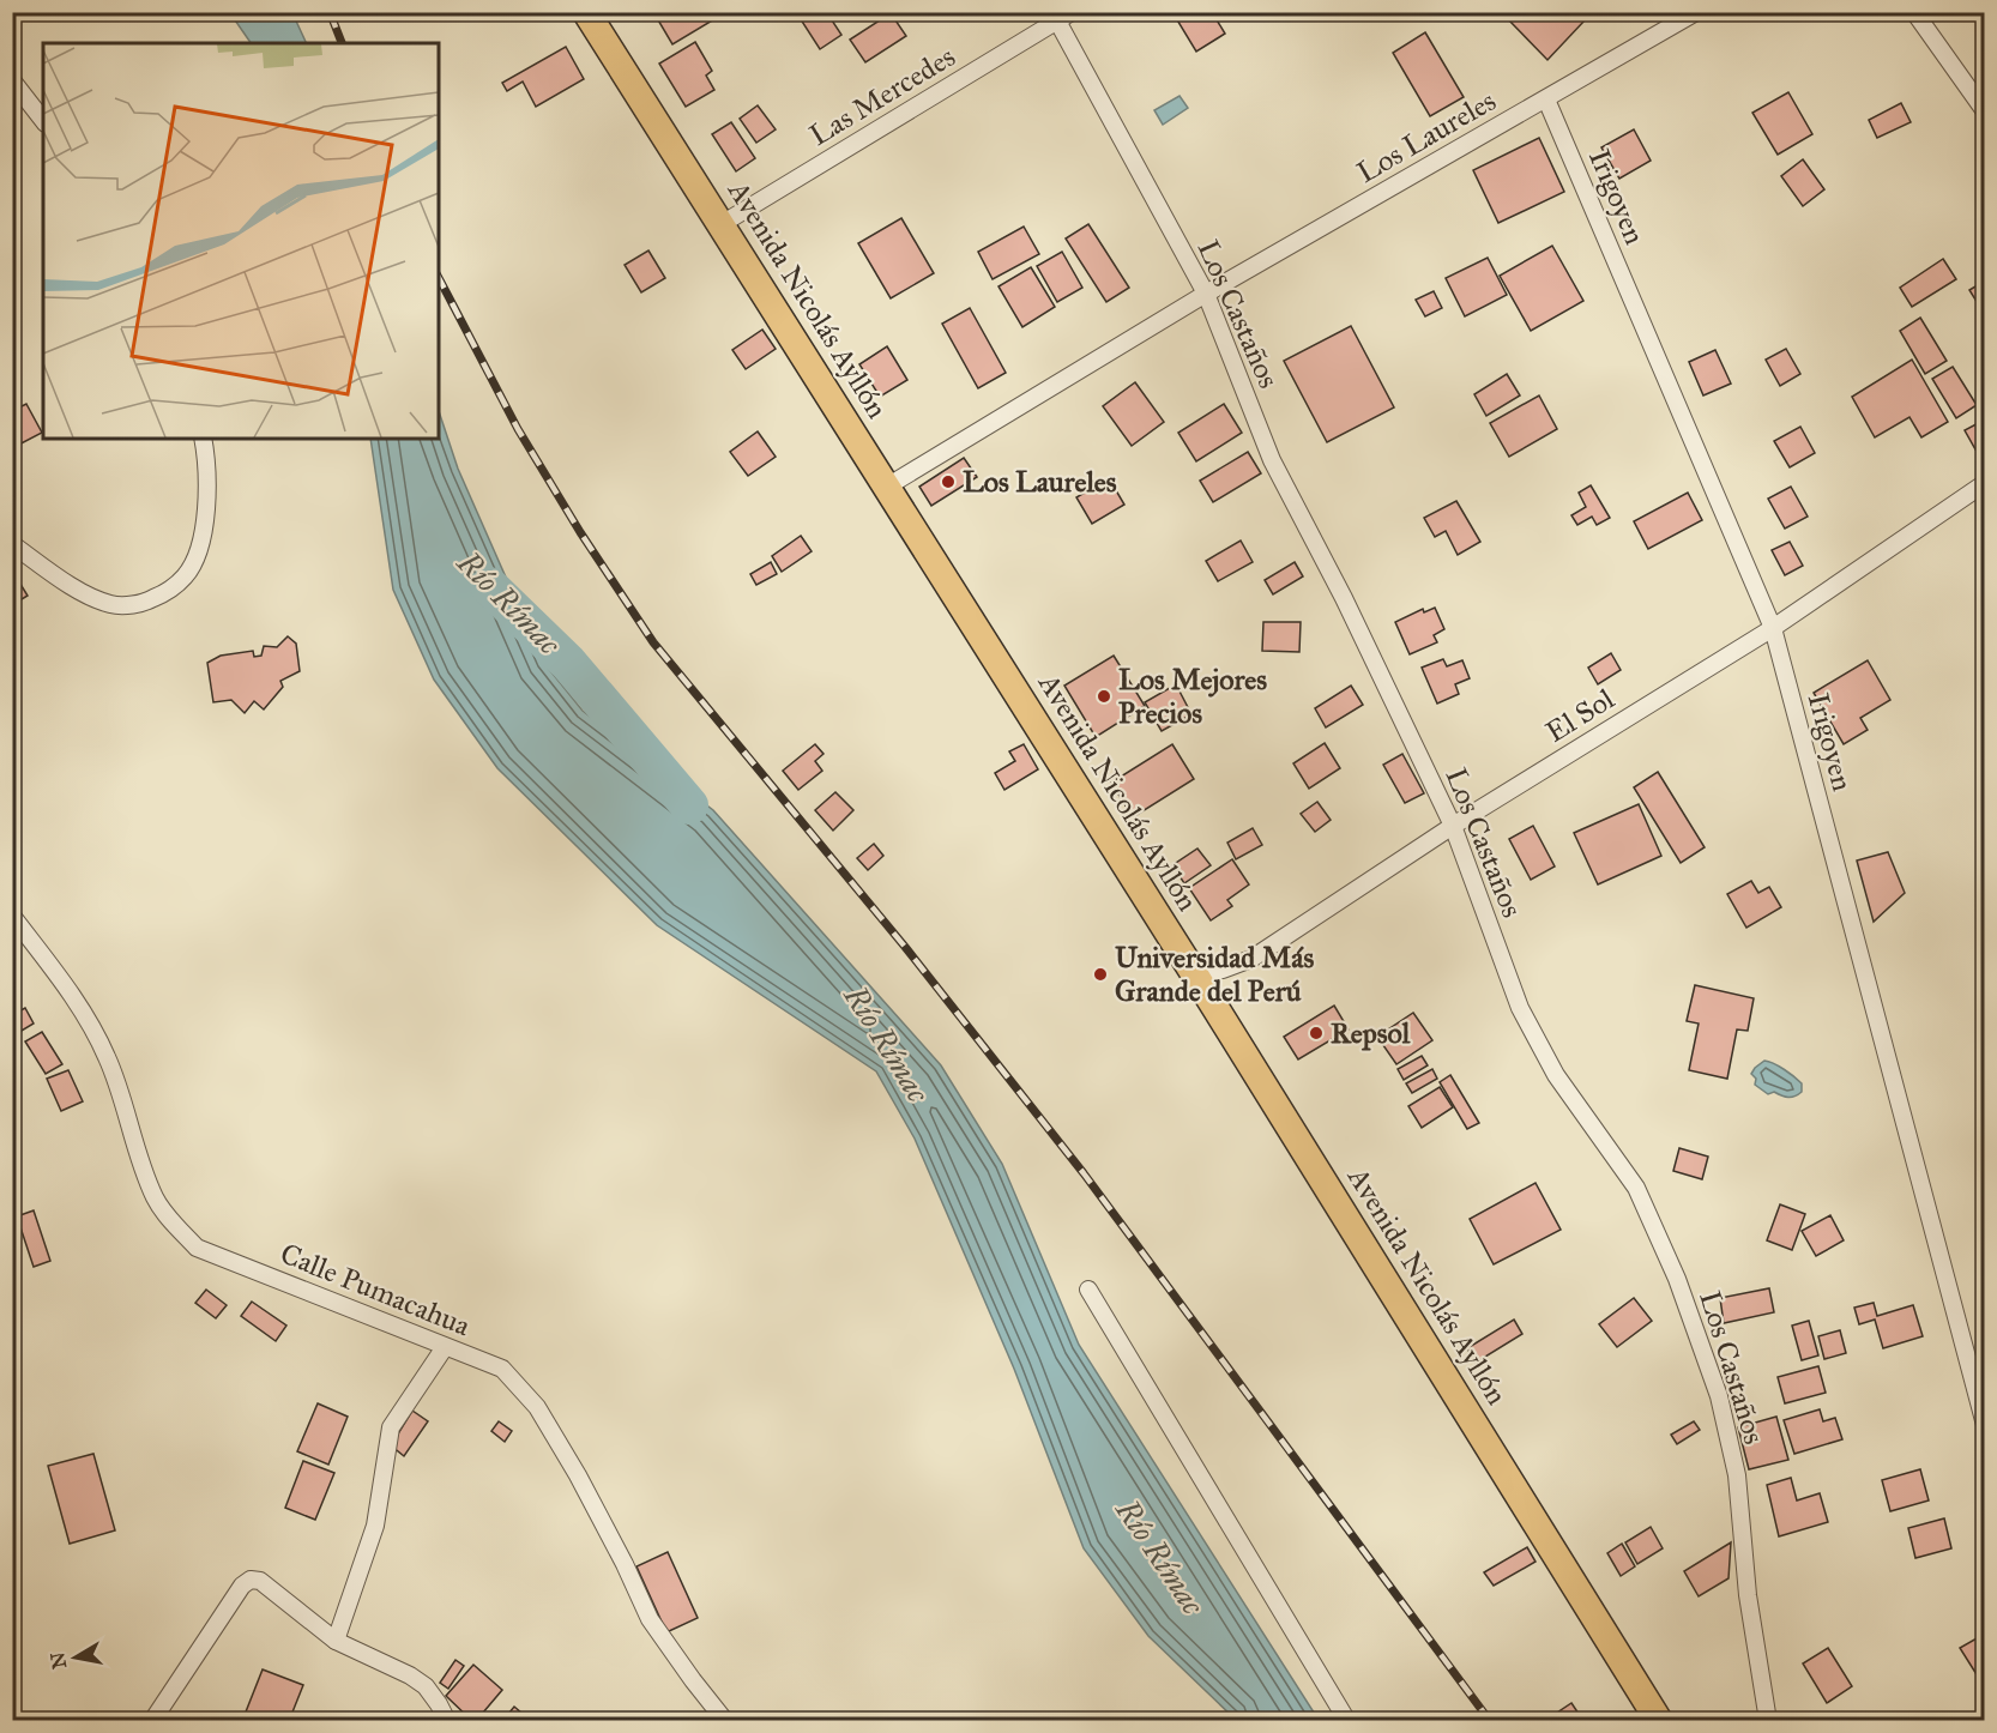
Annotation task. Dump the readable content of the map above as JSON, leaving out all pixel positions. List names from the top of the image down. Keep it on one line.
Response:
{"streets":{"highway":["Avenida Nicolás Ayllón"],"street":["Las Mercedes","Los Laureles","Irigoyen","Los Castaños","El Sol","Calle Pumacahua"]},"crossings":[["Las Mercedes","Avenida Nicolás Ayllón"],["Las Mercedes","Los Castaños"],["Los Laureles","Irigoyen"],["Los Laureles","Avenida Nicolás Ayllón"],["Los Laureles","Los Castaños"],["Irigoyen","El Sol"],["Avenida Nicolás Ayllón","El Sol"],["Los Castaños","El Sol"]],"water":["Río Rímac"],"places":["Los Laureles","Los Mejores Precios","Universidad Más Grande del Perú","Repsol"],"north":"left"}
